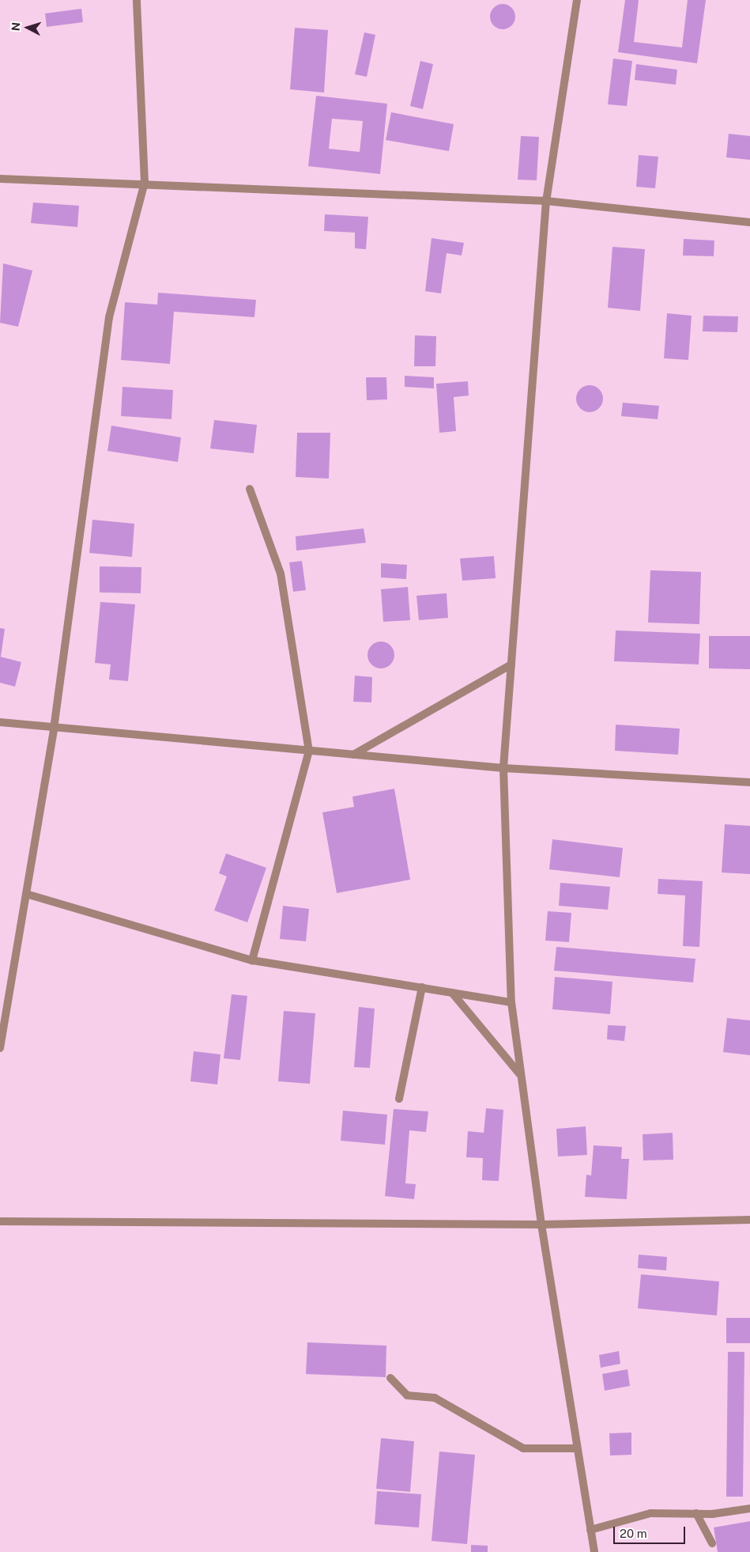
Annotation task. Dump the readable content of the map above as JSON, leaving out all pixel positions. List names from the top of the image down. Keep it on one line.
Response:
{"scale_bar":"20 m","north":"left"}
